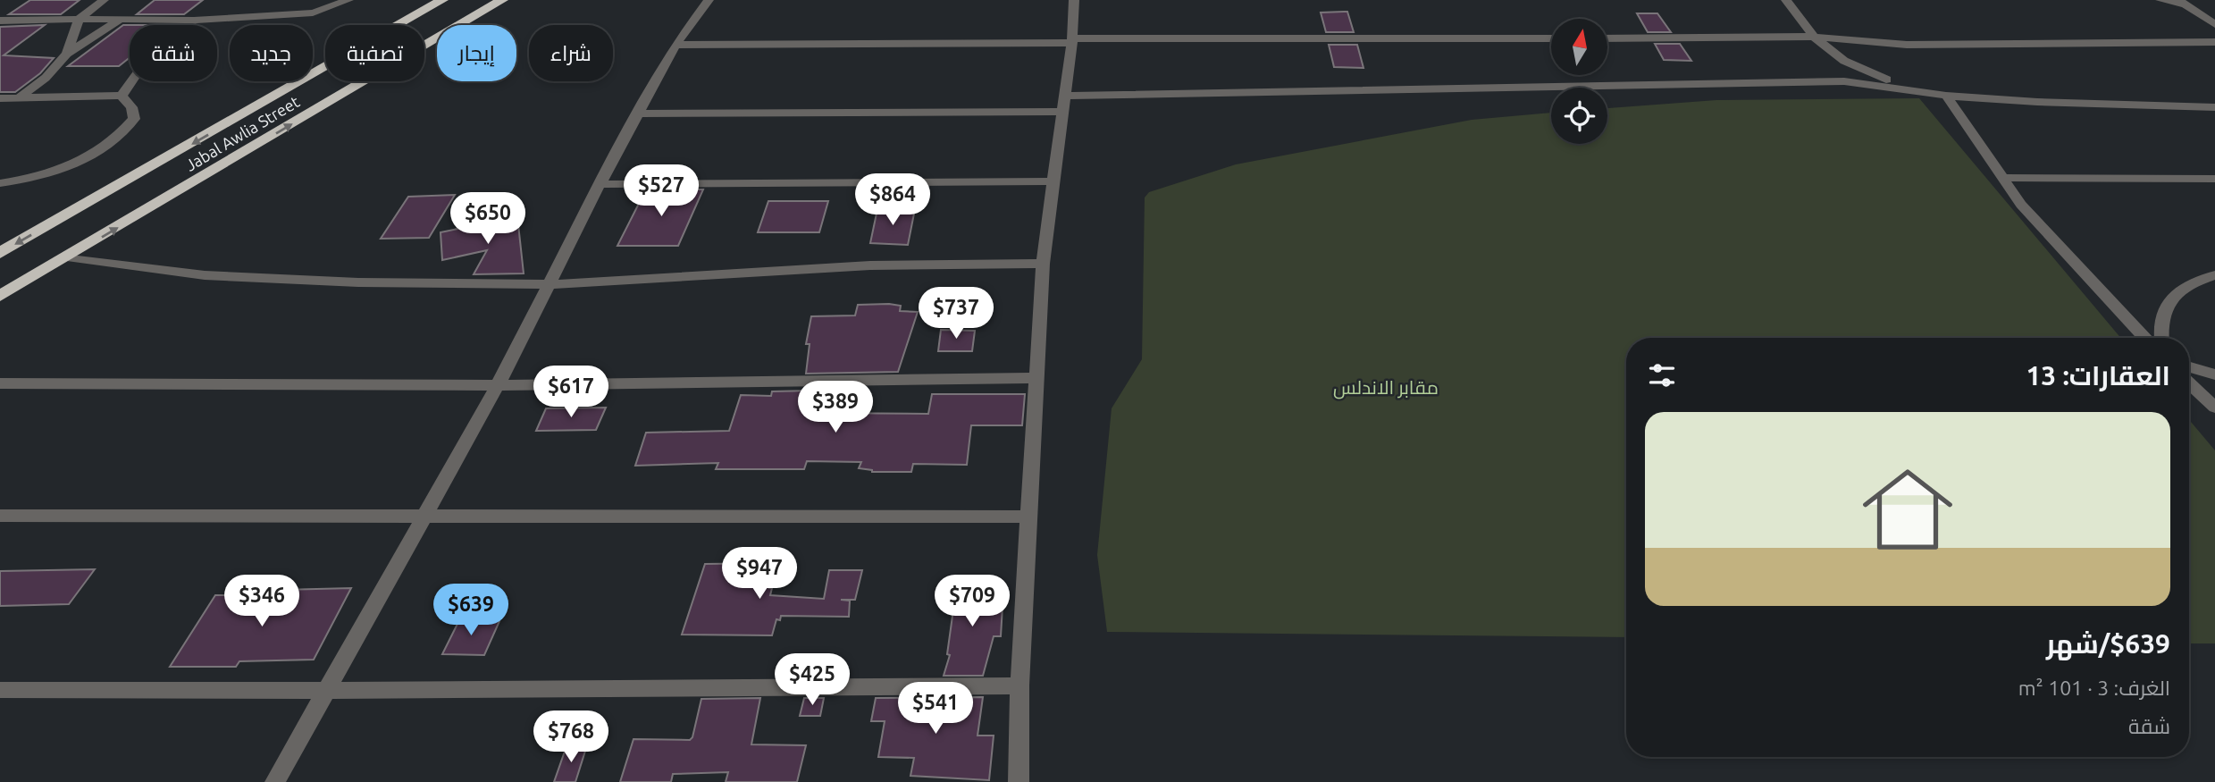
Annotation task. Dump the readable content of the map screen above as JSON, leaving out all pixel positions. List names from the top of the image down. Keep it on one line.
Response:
{"streets":{"highway":["Jabal Awlia Street"]},"parks":["مقابر الاندلس"],"north":"top","page":{"chip":["شراء","إيجار","تصفية","جديد","شقة"],"price":["$527","$864","$650","$737","$617","$389","$947","$346","$709","$639","$425","$541","$768"],"heading":"العقارات: 13","list":[{"name":"$639/شهر","note":"الغرف: 3 · 101 m² · شقة"}]}}
